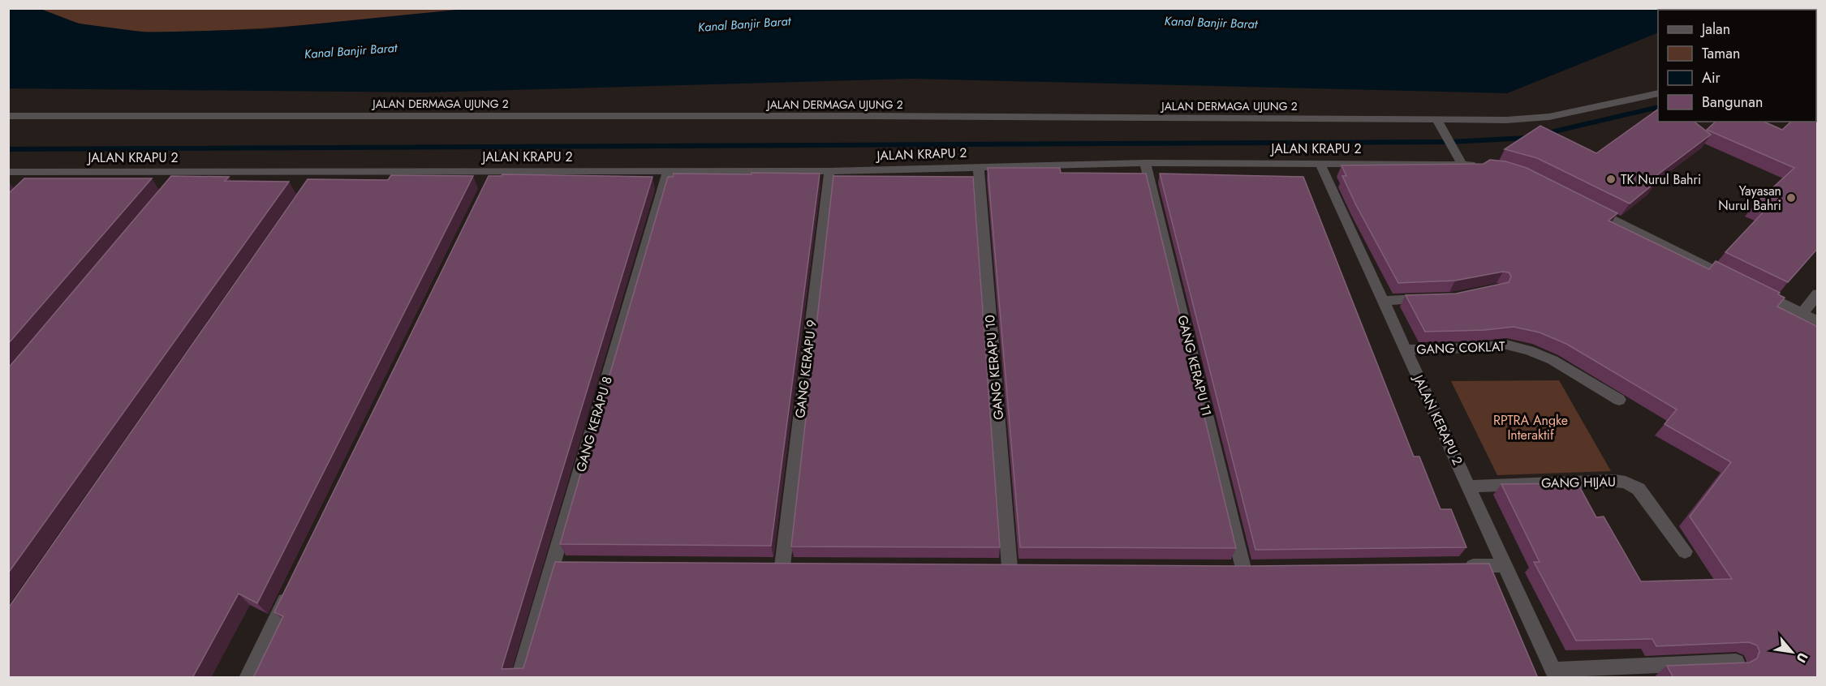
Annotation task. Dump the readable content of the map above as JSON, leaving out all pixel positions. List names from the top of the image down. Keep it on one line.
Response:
{"streets":{"street":["JALAN DERMAGA UJUNG 2","JALAN KRAPU 2","GANG COKLAT","GANG KERAPU 11","GANG KERAPU 10","GANG KERAPU 9","JALAN KERAPU 2","GANG KERAPU 8","GANG HIJAU"]},"crossings":[["JALAN KRAPU 2","GANG KERAPU 11"],["JALAN KRAPU 2","GANG KERAPU 10"],["JALAN KRAPU 2","GANG KERAPU 9"],["JALAN KRAPU 2","JALAN KERAPU 2"],["JALAN KRAPU 2","GANG KERAPU 8"],["GANG COKLAT","JALAN KERAPU 2"],["JALAN KERAPU 2","GANG HIJAU"]],"water":["Kanal Banjir Barat"],"parks":["RPTRA Angke Interaktif"],"places":["TK Nurul Bahri","Yayasan Nurul Bahri"],"legend":["Jalan","Taman","Air","Bangunan"],"north":"bottom right"}
